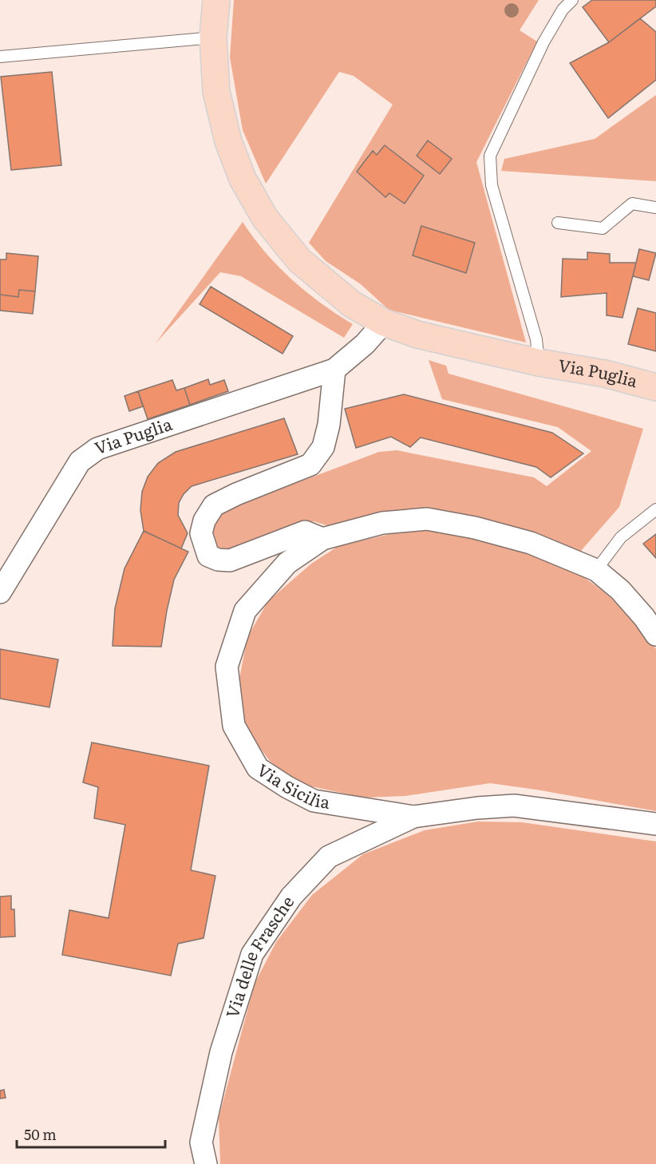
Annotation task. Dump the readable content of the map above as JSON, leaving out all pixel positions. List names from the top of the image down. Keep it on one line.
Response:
{"streets":{"main road":["Via Puglia"],"street":["Via Sicilia","Via delle Frasche"]},"crossings":[["Via Sicilia","Via delle Frasche"]],"scale_bar":"50 m"}
